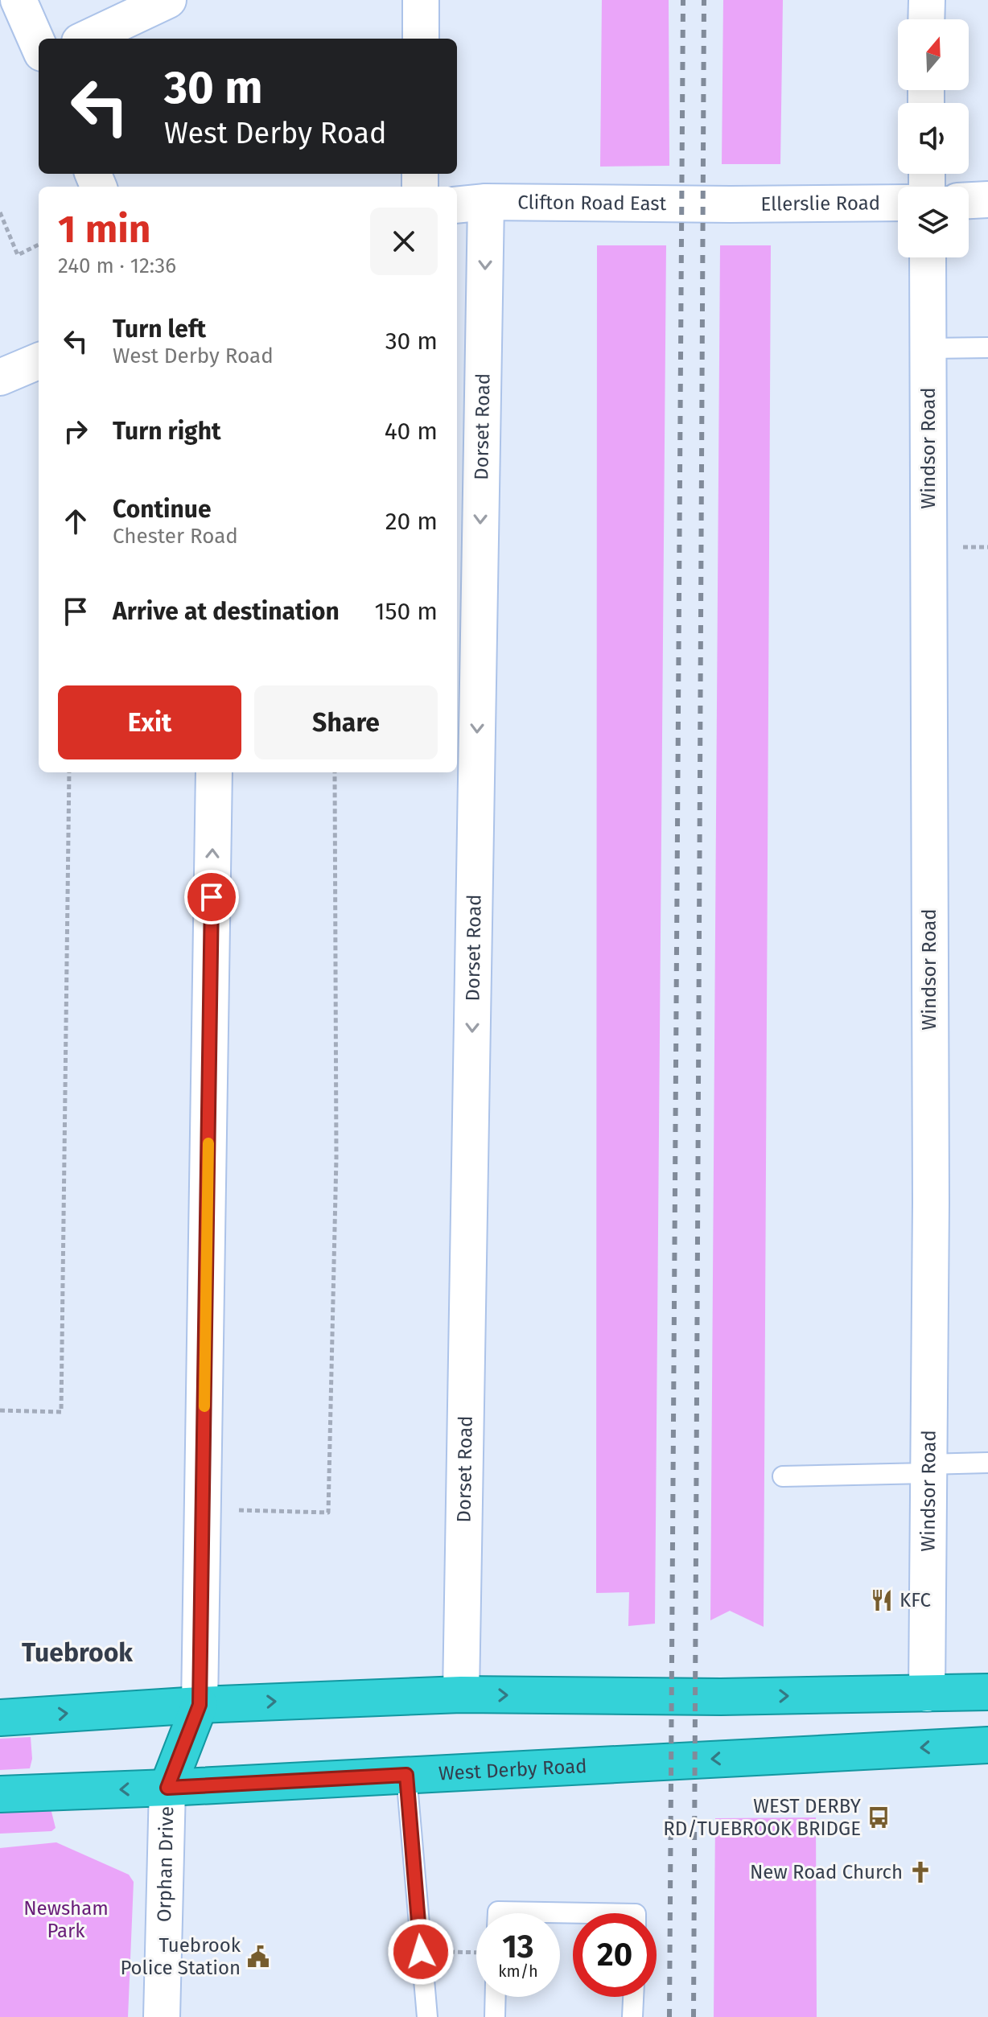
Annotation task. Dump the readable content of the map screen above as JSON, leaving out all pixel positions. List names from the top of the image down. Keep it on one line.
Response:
{"streets":{"highway":["West Derby Road"],"street":["Clifton Road East","Ellerslie Road","Dorset Road","Windsor Road","Orphan Drive"]},"crossings":[["Clifton Road East","Ellerslie Road"],["Clifton Road East","Dorset Road"],["West Derby Road","Orphan Drive"]],"districts":["Tuebrook"],"parks":["Newsham Park"],"places":{"restaurant":["KFC"],"bus stop":["WEST DERBY RD/TUEBROOK BRIDGE"],"church":["New Road Church"],"public building":["Tuebrook Police Station"]},"north":"top","page":{"turn":["30 m","West Derby Road"],"heading":["1 min","240 m · 12:36"],"list":[{"name":"Turn left","note":"West Derby Road","value":"30 m"},{"name":"Turn right","value":"40 m"},{"name":"Continue","note":"Chester Road","value":"20 m"},{"name":"Arrive at destination","value":"150 m"}],"buttons":["Exit","Share"],"speed":"13 km/h","limit":"20"}}
